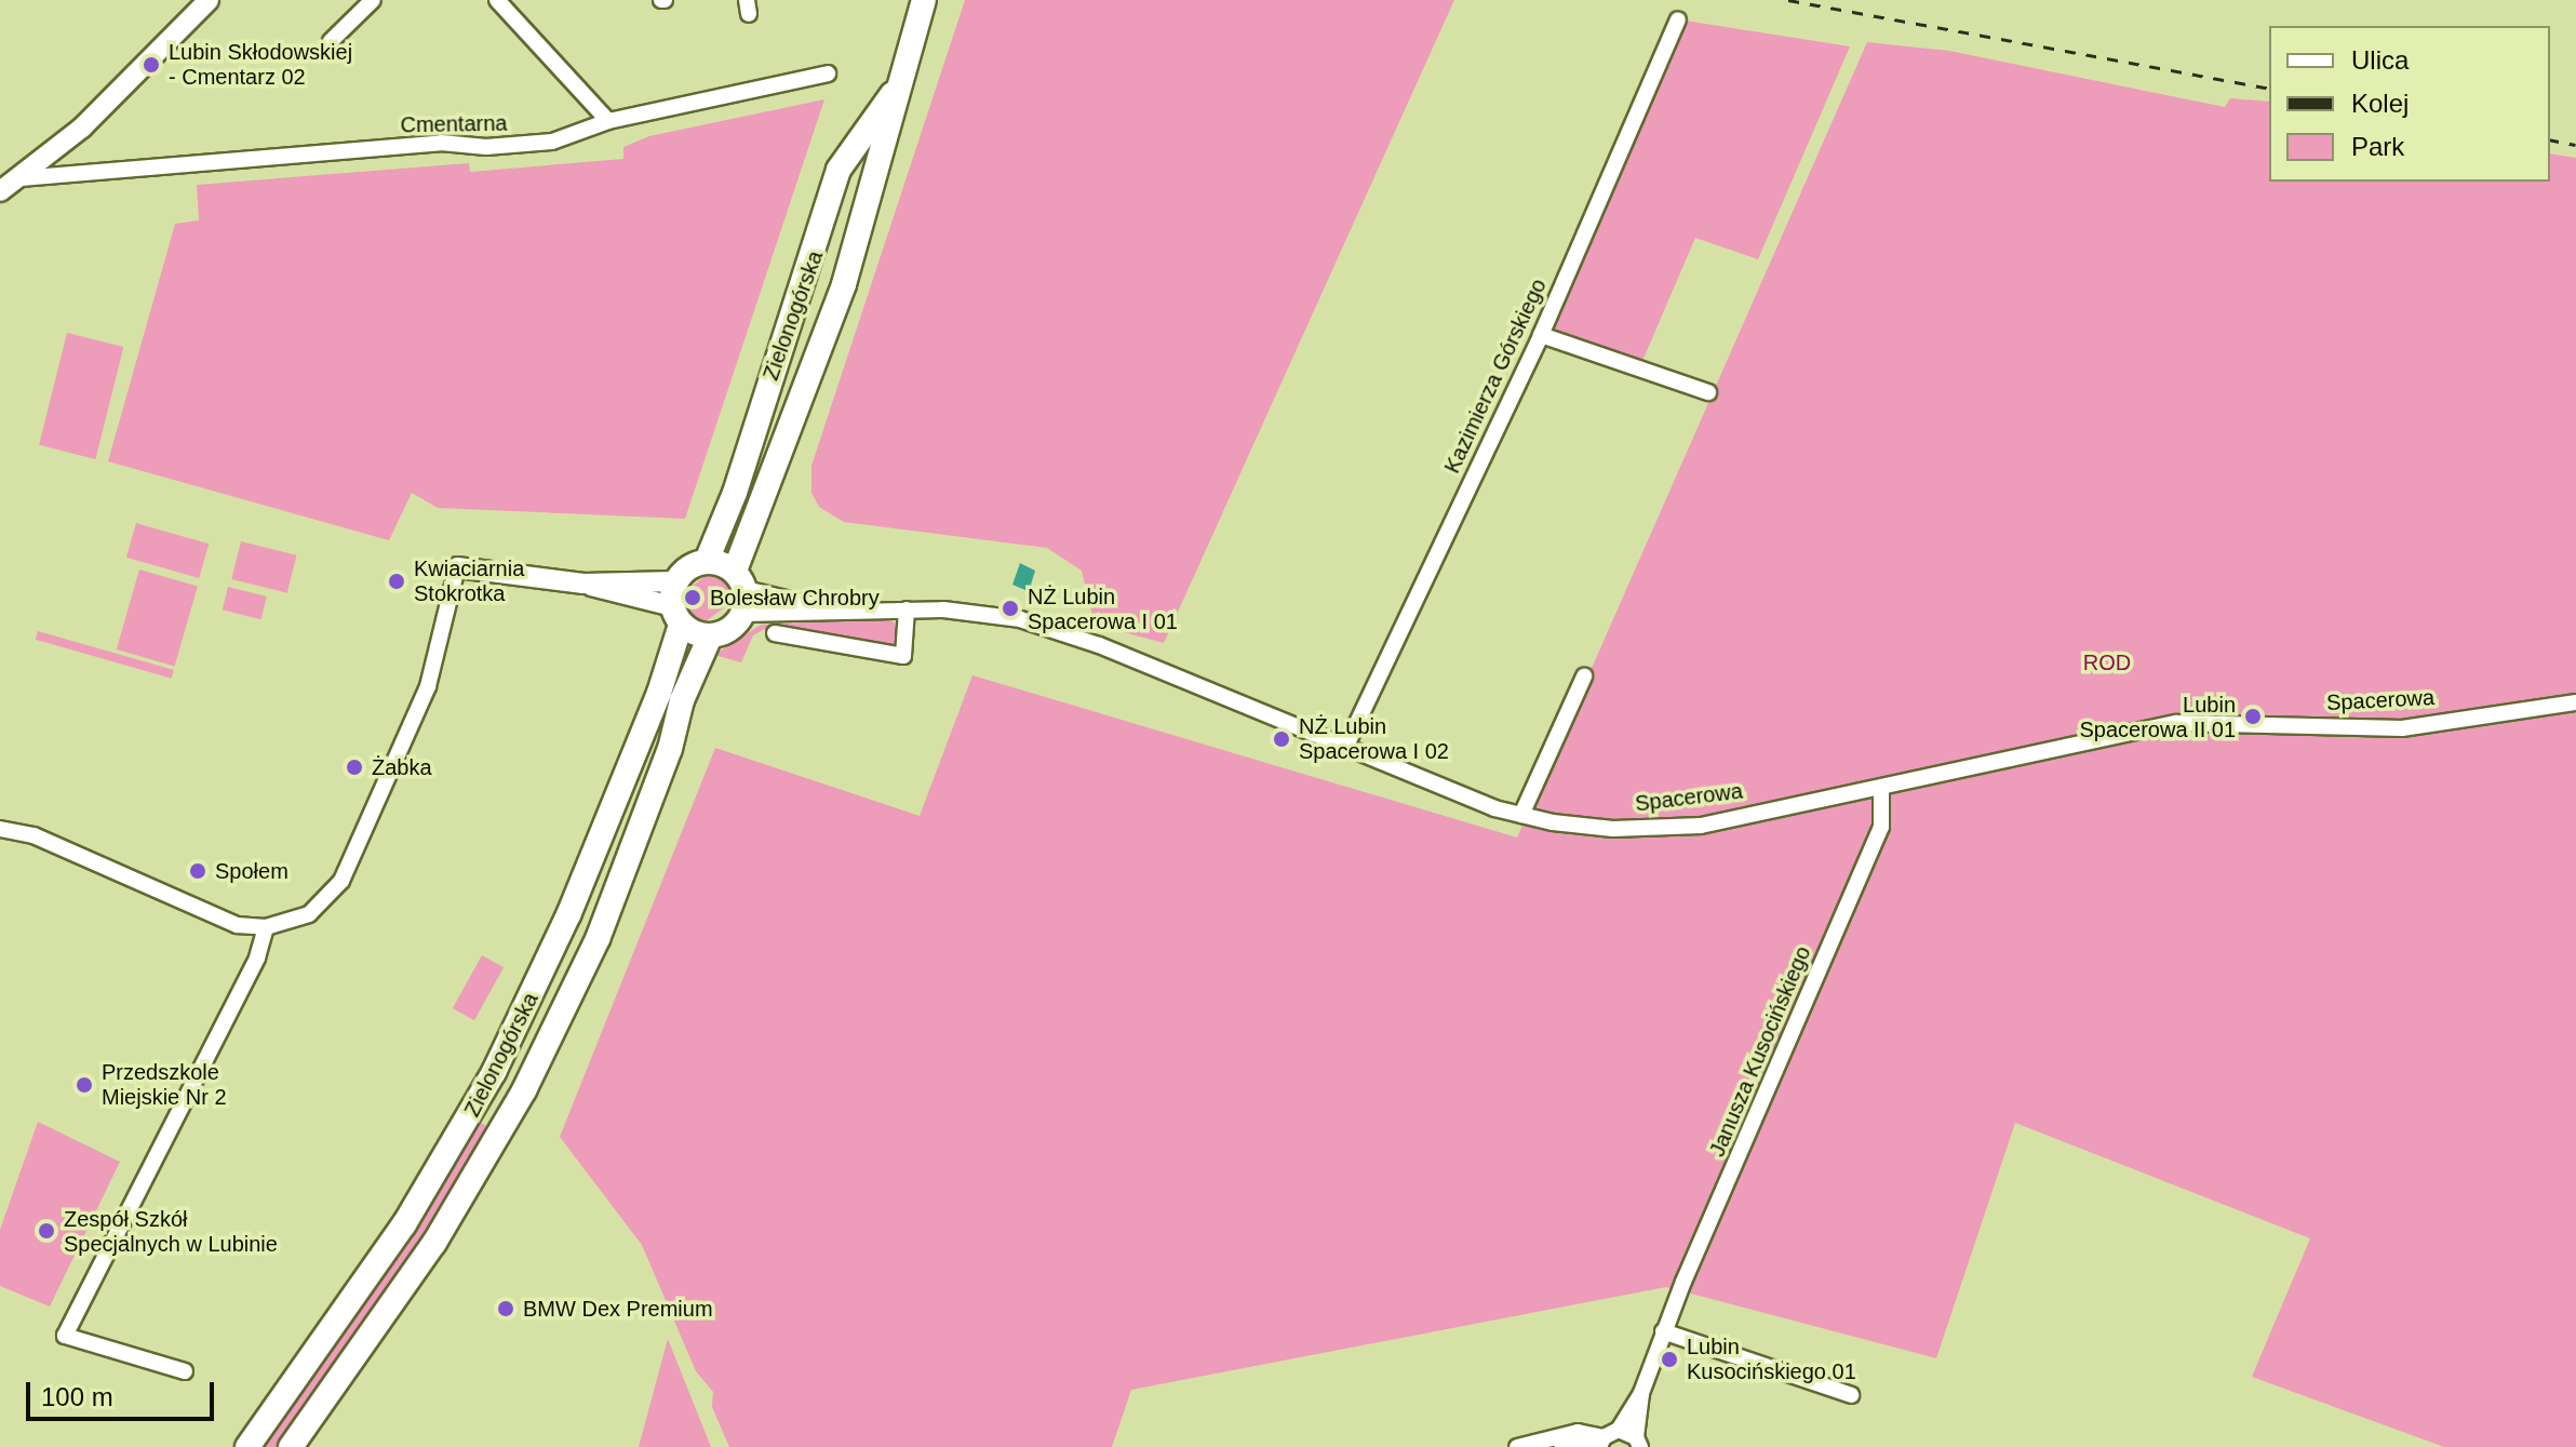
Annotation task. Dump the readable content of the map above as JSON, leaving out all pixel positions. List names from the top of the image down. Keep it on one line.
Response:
{"streets":{"main road":["Zielonogórska"],"street":["Cmentarna","Kazimierza Górskiego","Spacerowa","Janusza Kusocińskiego"]},"crossings":[["Zielonogórska","Spacerowa"],["Kazimierza Górskiego","Spacerowa"],["Spacerowa","Janusza Kusocińskiego"]],"parks":["ROD"],"places":["Lubin Skłodowskiej - Cmentarz 02","Kwiaciarnia Stokrotka","Bolesław Chrobry","NŻ Lubin Spacerowa I 01","Lubin Spacerowa II 01","NŻ Lubin Spacerowa I 02","Żabka","Społem","Przedszkole Miejskie Nr 2","Zespół Szkół Specjalnych w Lubinie","BMW Dex Premium","Lubin Kusocińskiego 01"],"legend":["Ulica","Kolej","Park"],"scale_bar":"100 m"}
